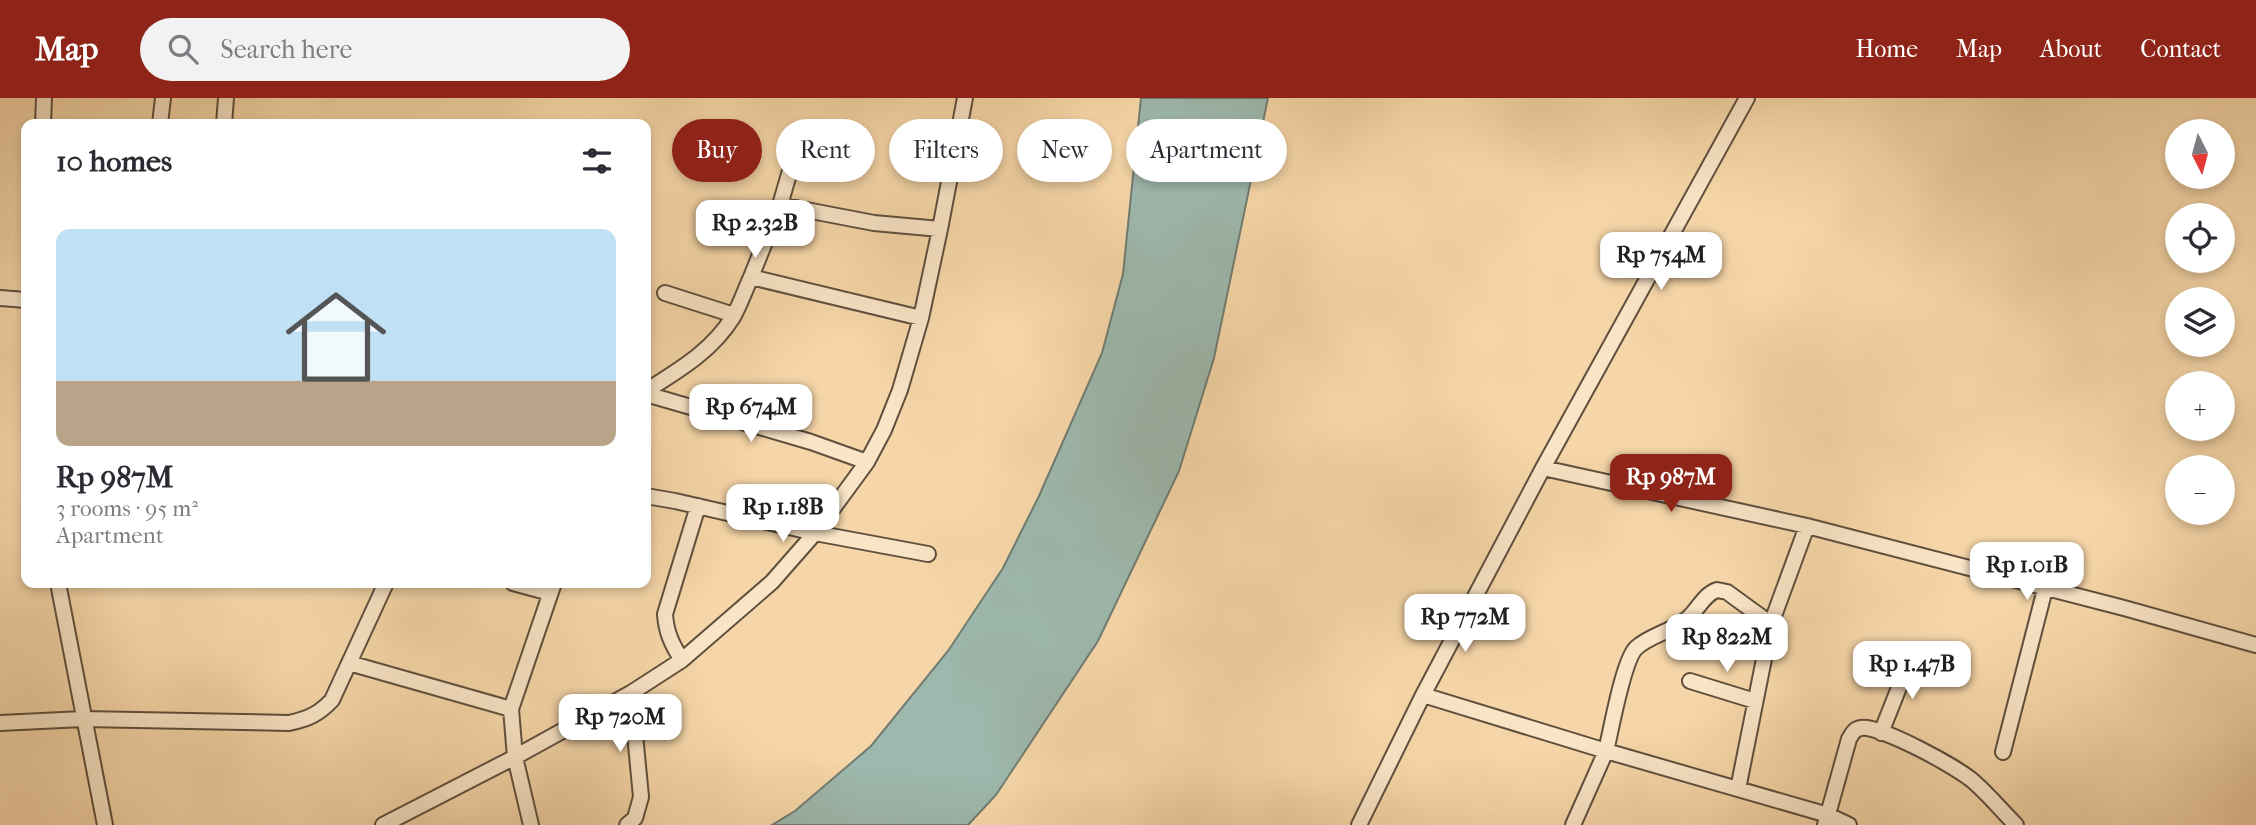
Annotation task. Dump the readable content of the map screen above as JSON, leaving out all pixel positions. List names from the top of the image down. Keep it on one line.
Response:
{"north":"bottom","page":{"header":"Map","search":"Search here","nav":["Home","Map","About","Contact"],"map_buttons":["+","−"],"chip":["Buy","Rent","Filters","New","Apartment"],"heading":"10 homes","price":["Rp 2.32B","Rp 754M","Rp 674M","Rp 987M","Rp 1.18B","Rp 1.01B","Rp 772M","Rp 822M","Rp 1.47B","Rp 720M"],"list":[{"name":"Rp 987M","note":"3 rooms · 95 m² · Apartment"}]}}
